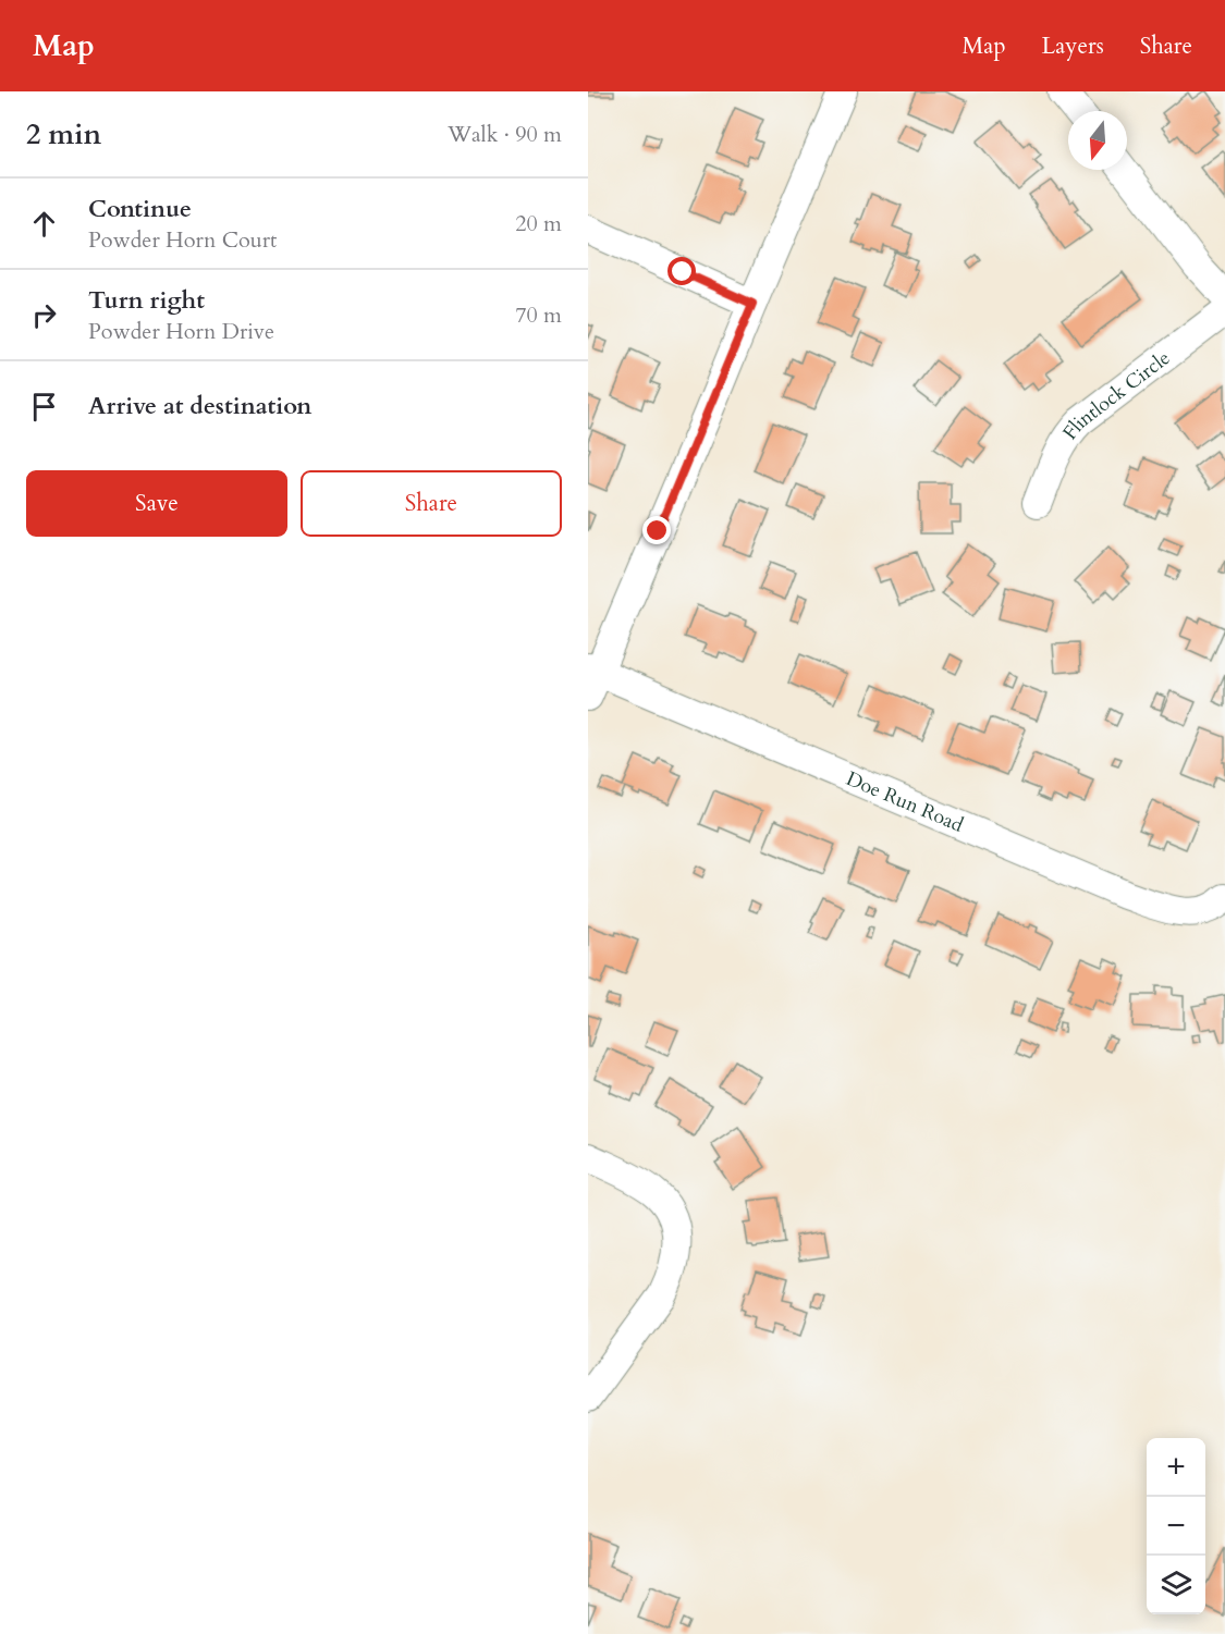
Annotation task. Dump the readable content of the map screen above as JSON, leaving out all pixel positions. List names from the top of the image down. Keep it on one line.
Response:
{"streets":{"street":["Flintlock Circle","Doe Run Road"]},"north":"bottom","page":{"header":"Map","nav":["Map","Layers","Share"],"heading":["2 min","Walk · 90 m"],"list":[["Continue","Powder Horn Court","20 m"],["Turn right","Powder Horn Drive","70 m"],"Arrive at destination"],"buttons":["Save","Share"],"map_buttons":["+","−"]}}
